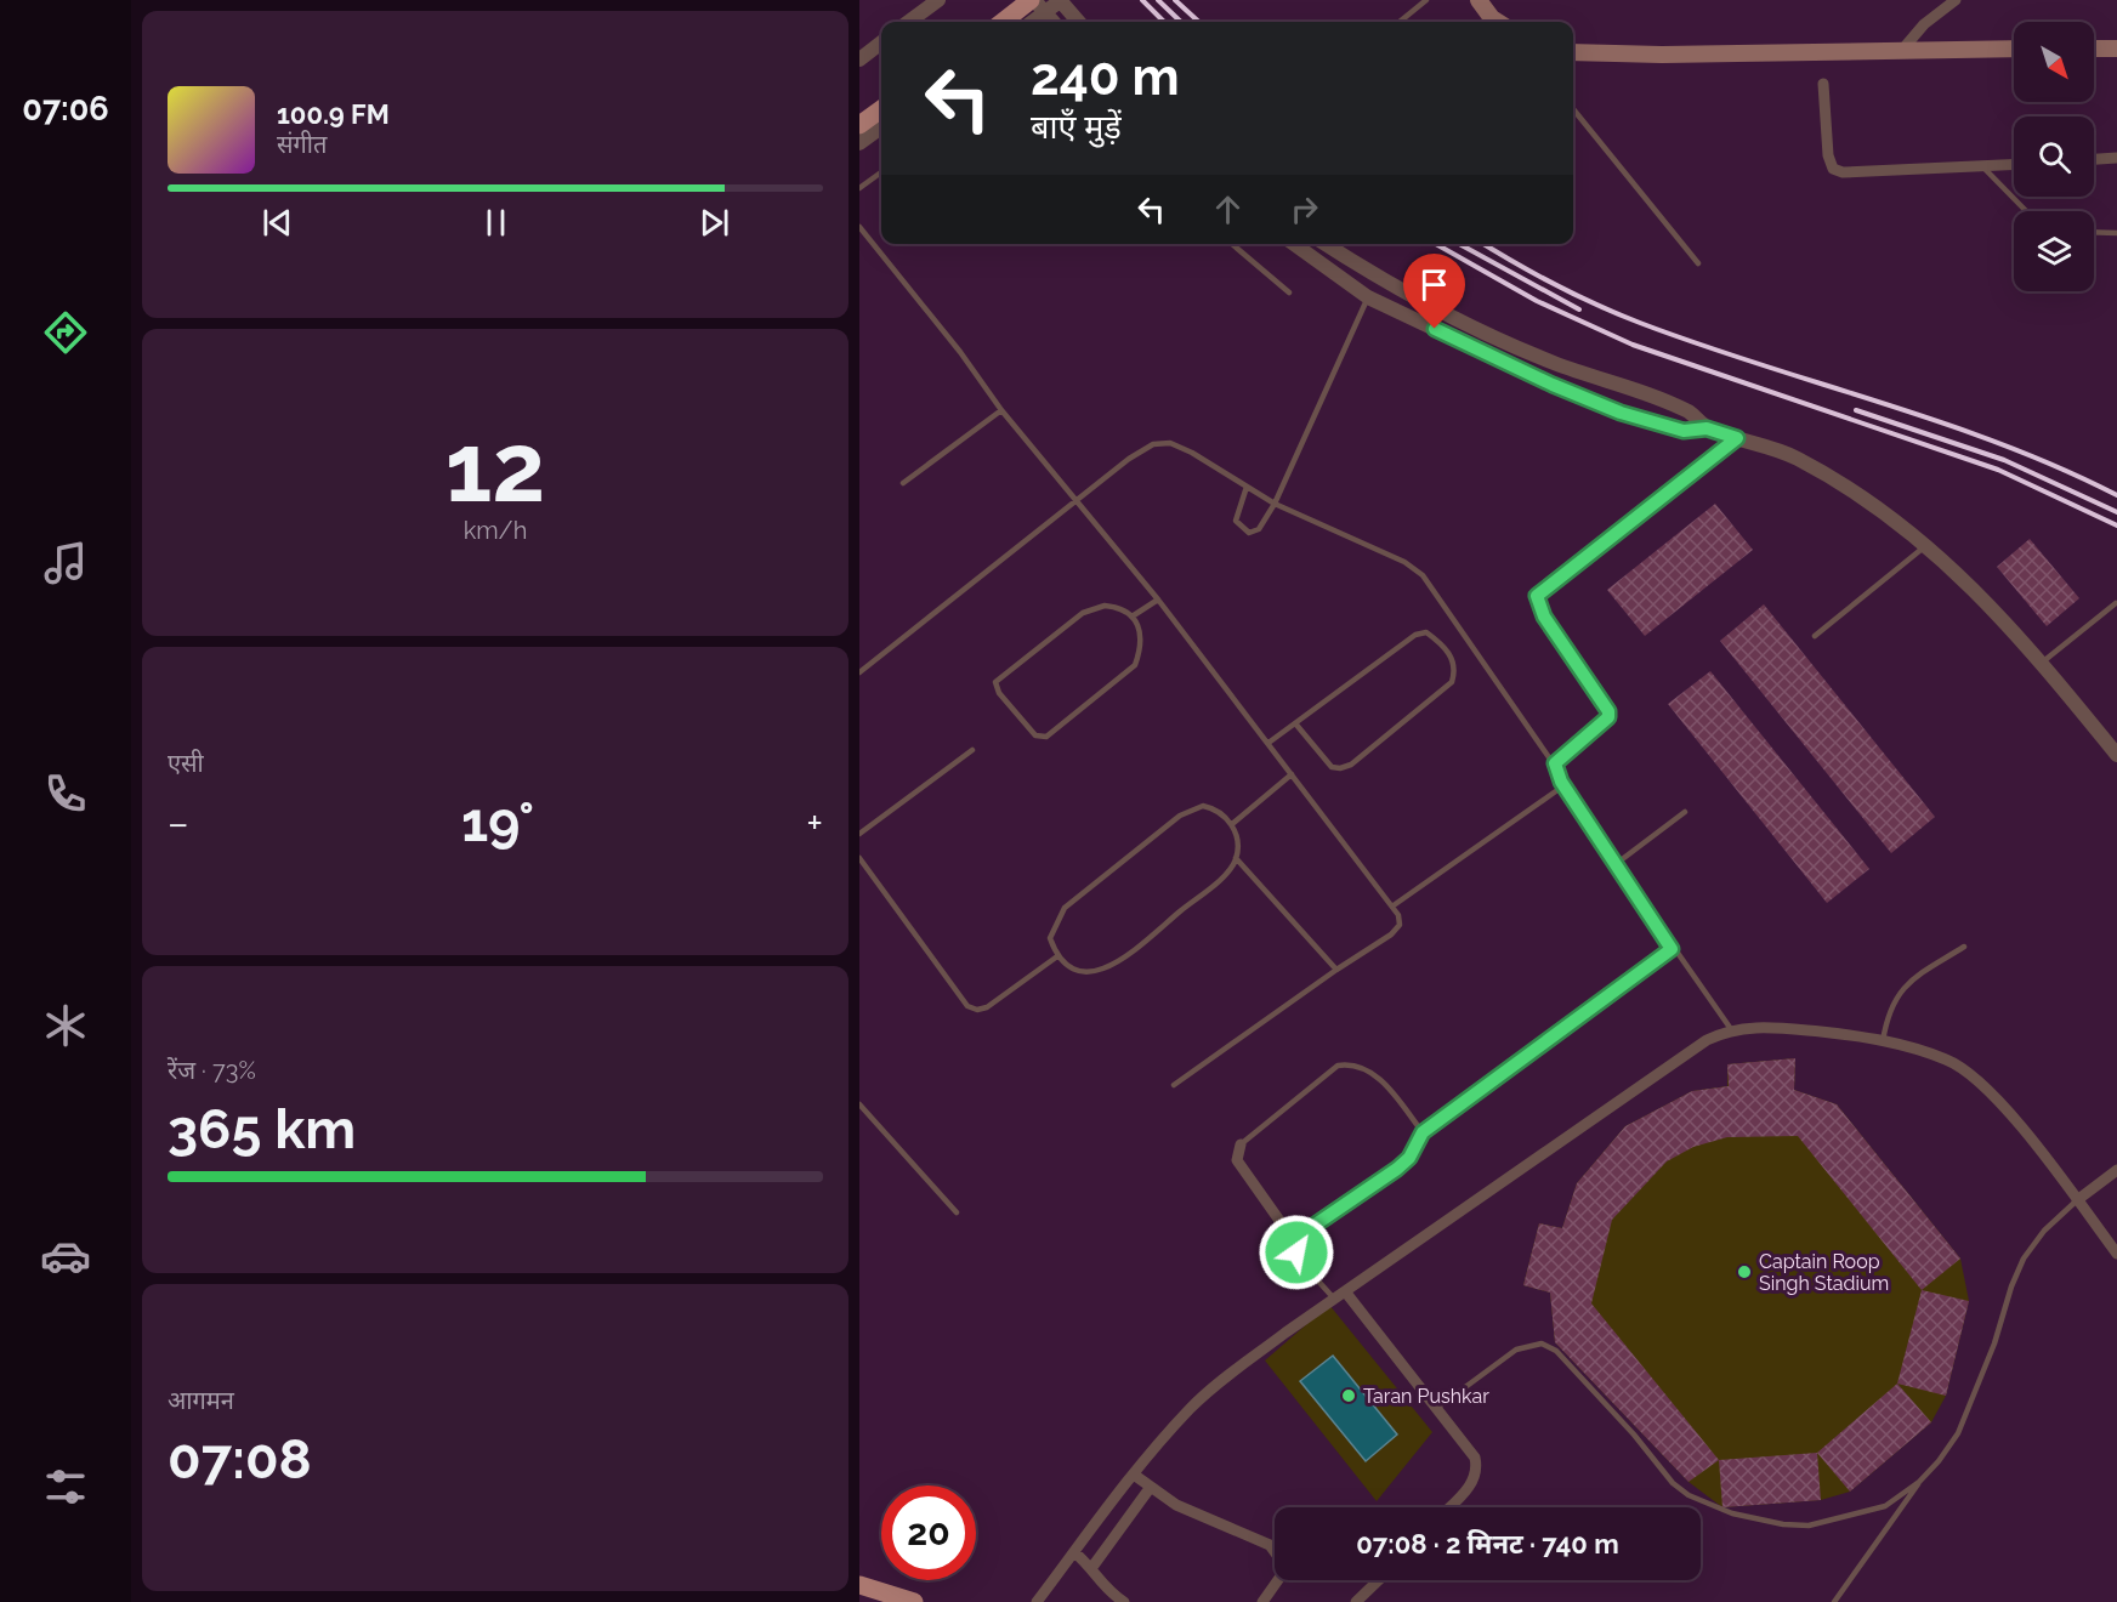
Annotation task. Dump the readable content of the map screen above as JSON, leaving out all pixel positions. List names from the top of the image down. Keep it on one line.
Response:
{"places":["Captain Roop Singh Stadium","Taran Pushkar"],"north":"bottom right","page":{"tabs":"07:06","turn":["240 m","बाएँ मुड़ें"],"song":["100.9 FM","संगीत"],"tile":[["12","km/h"],"एसी",["रेंज · 73%","365 km"],["आगमन","07:08"]],"heat":["−","19°","+"],"limit":"20","trip":"07:08 · 2 मिनट · 740 m"}}
